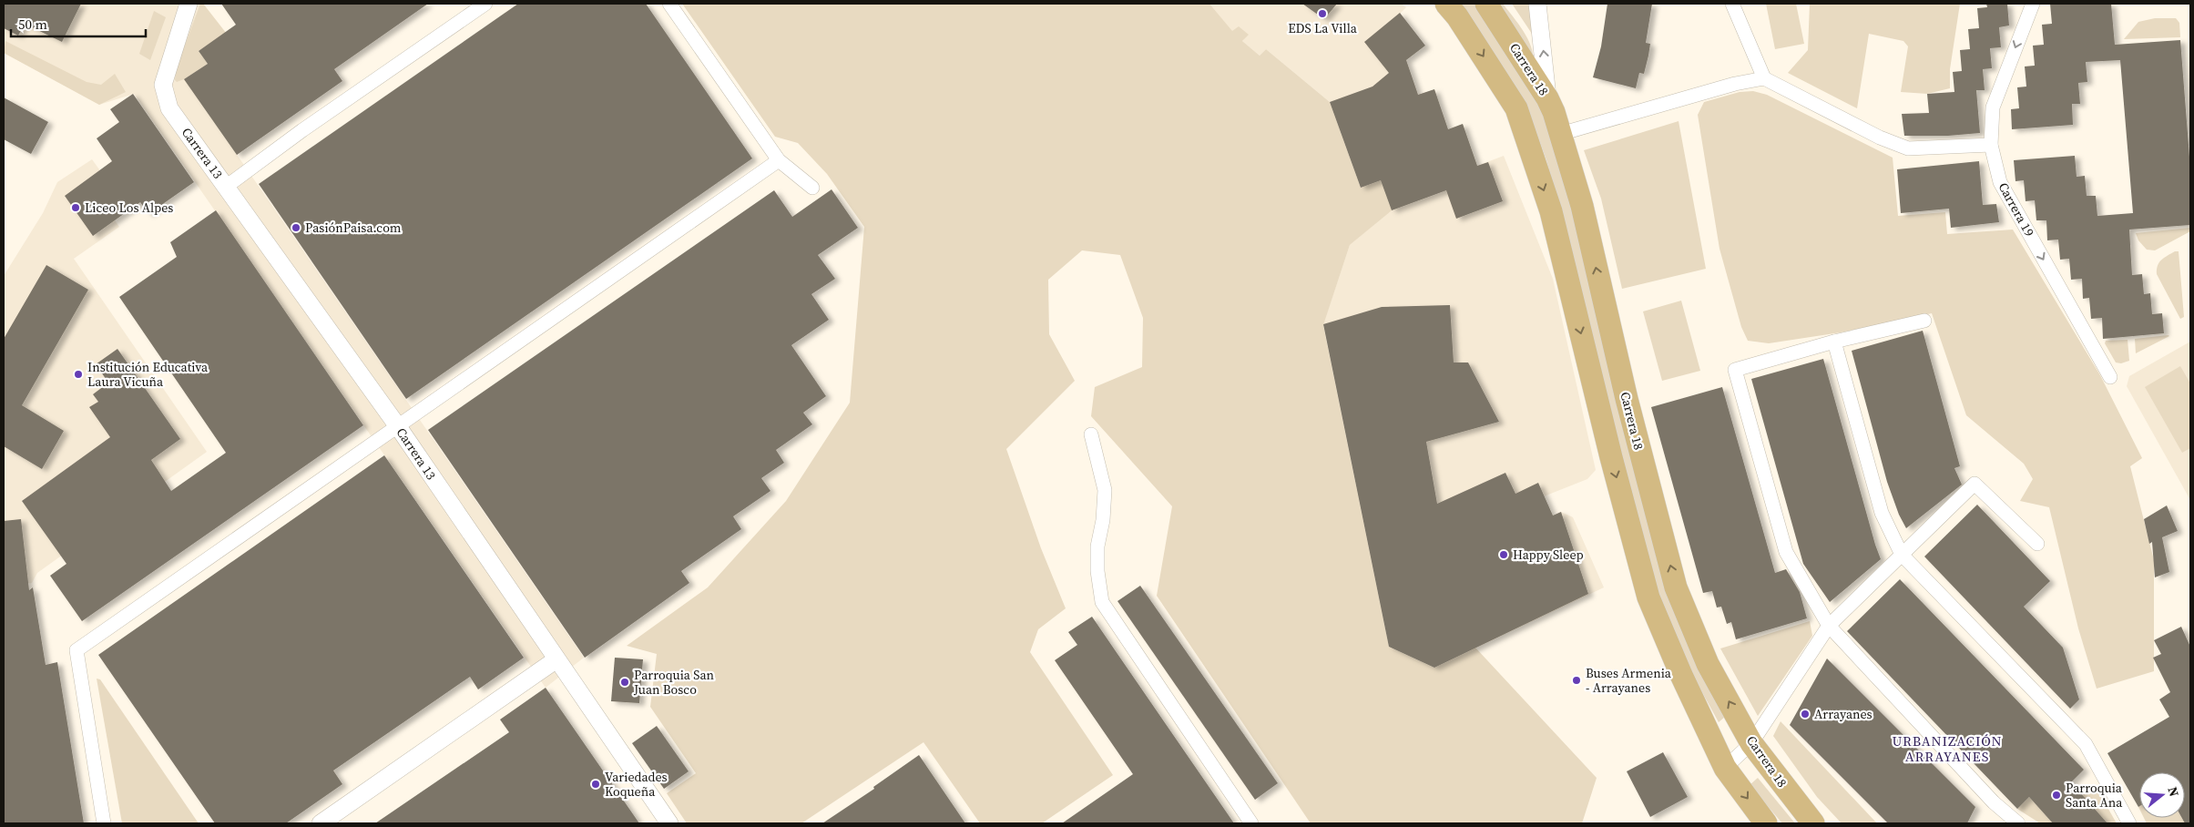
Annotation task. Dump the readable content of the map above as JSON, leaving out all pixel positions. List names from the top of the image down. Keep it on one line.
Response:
{"streets":{"main road":["Carrera 18"],"street":["Carrera 13","Carrera 19"]},"one_way":["Carrera 19"],"districts":["URBANIZACIÓN ARRAYANES"],"places":["EDS La Villa","Liceo Los Alpes","PasiónPaisa.com","Institución Educativa Laura Vicuña","Happy Sleep","Buses Armenia - Arrayanes","Parroquia San Juan Bosco","Arrayanes","Variedades Koqueña","Parroquia Santa Ana"],"scale_bar":"50 m","north":"right"}
